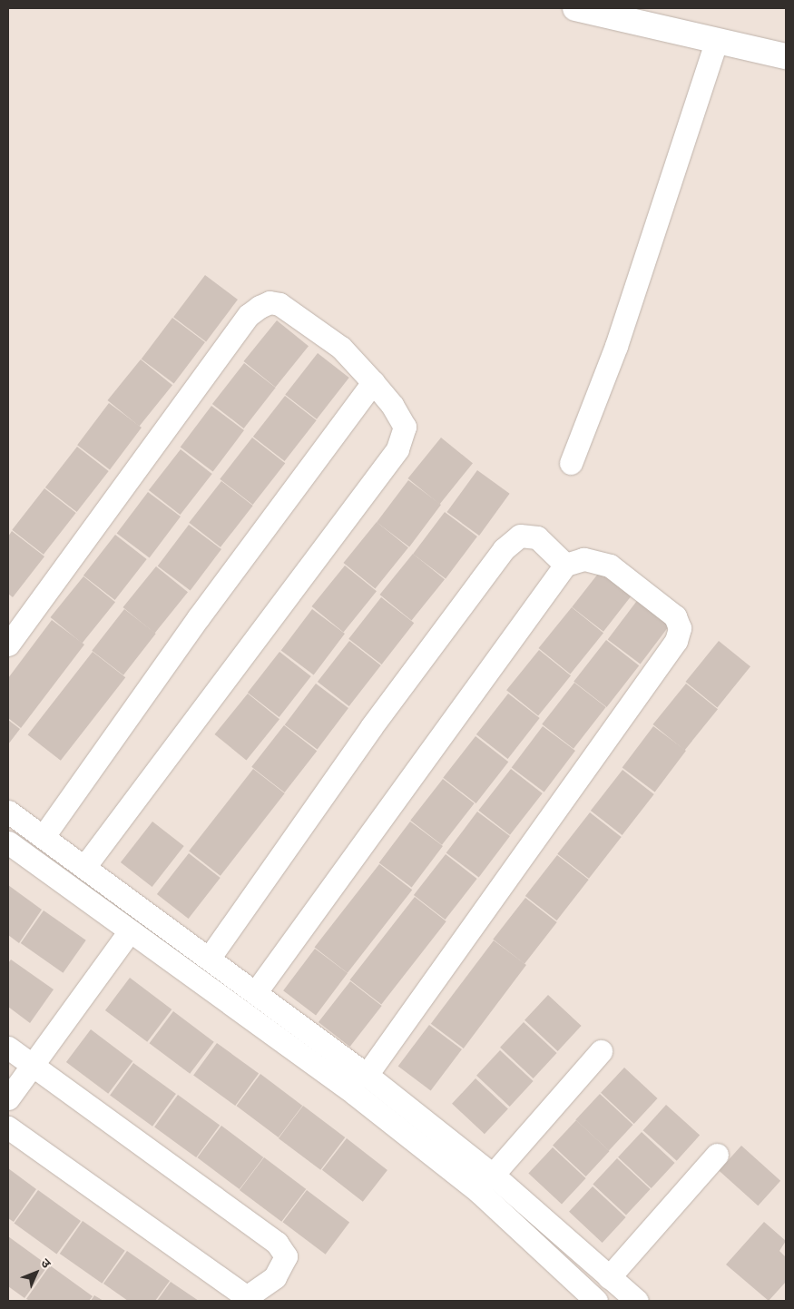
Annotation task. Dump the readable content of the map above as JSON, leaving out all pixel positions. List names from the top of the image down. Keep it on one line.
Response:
{"north":"top right"}
